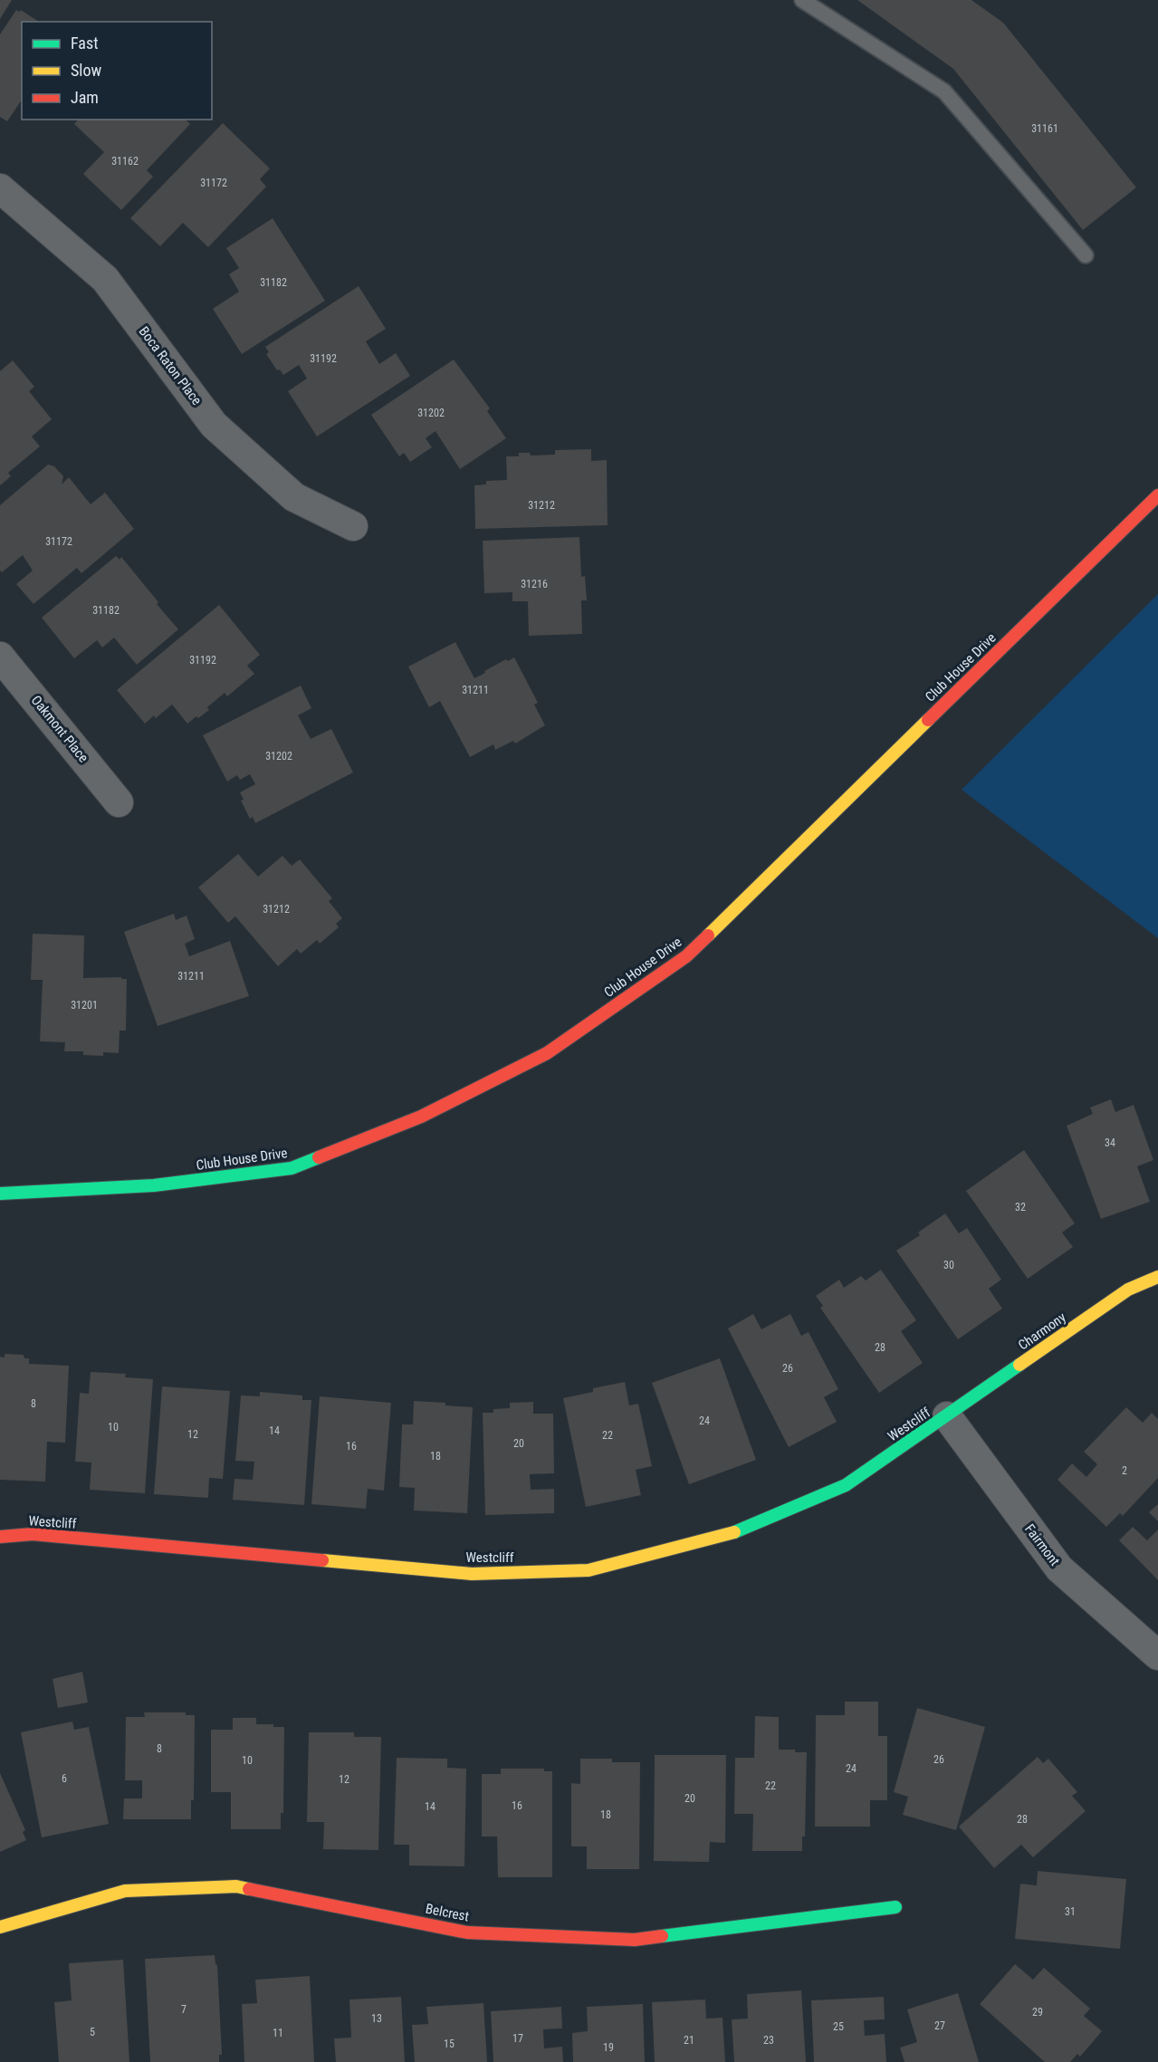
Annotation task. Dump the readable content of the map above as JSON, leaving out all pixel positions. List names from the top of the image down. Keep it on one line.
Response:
{"streets":{"street":["Boca Raton Place","Club House Drive","Oakmont Place","Charmony","Westcliff","Fairmont","Belcrest"]},"crossings":[["Charmony","Westcliff"],["Charmony","Fairmont"],["Westcliff","Fairmont"]],"house_numbers":["31161","31162","31172","31182","31192","31202","31212","31172","31216","31182","31192","31211","31202","31212","31211","31201","34","32","30","28","26","8","24","10","14","12","22","20","16","18","2","8","26","10","24","6","12","22","20","16","14","18","28","31","7","29","13","27","25","5","11","17","21","23","15","19"],"legend":["Fast","Slow","Jam"]}
